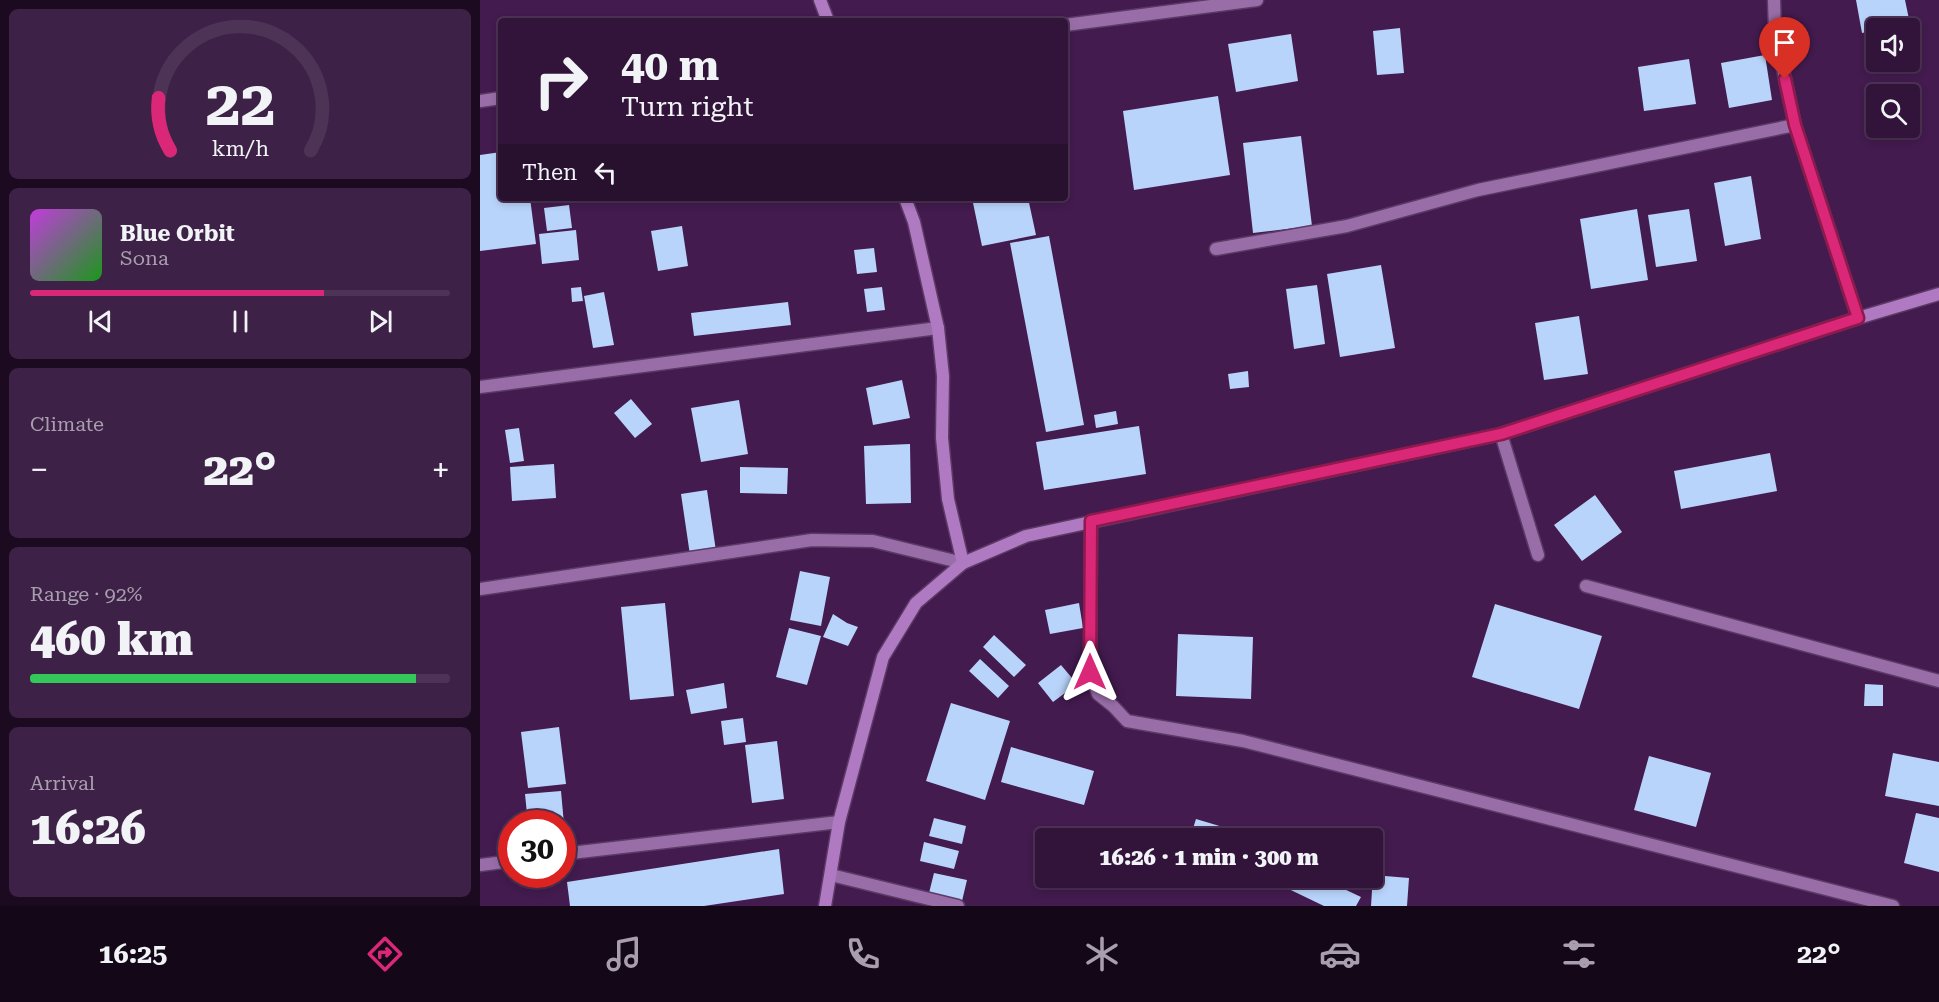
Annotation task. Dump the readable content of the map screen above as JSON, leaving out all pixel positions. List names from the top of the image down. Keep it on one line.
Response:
{"page":{"turn":["40 m","Turn right"],"then":"Then","song":["Blue Orbit","Sona"],"tile":["Climate",["Range · 92%","460 km"],["Arrival","16:26"]],"heat":["−","22°","+"],"limit":"30","trip":"16:26 · 1 min · 300 m","tabs":["16:25","22°"],"gauge":["22","km/h"]}}
